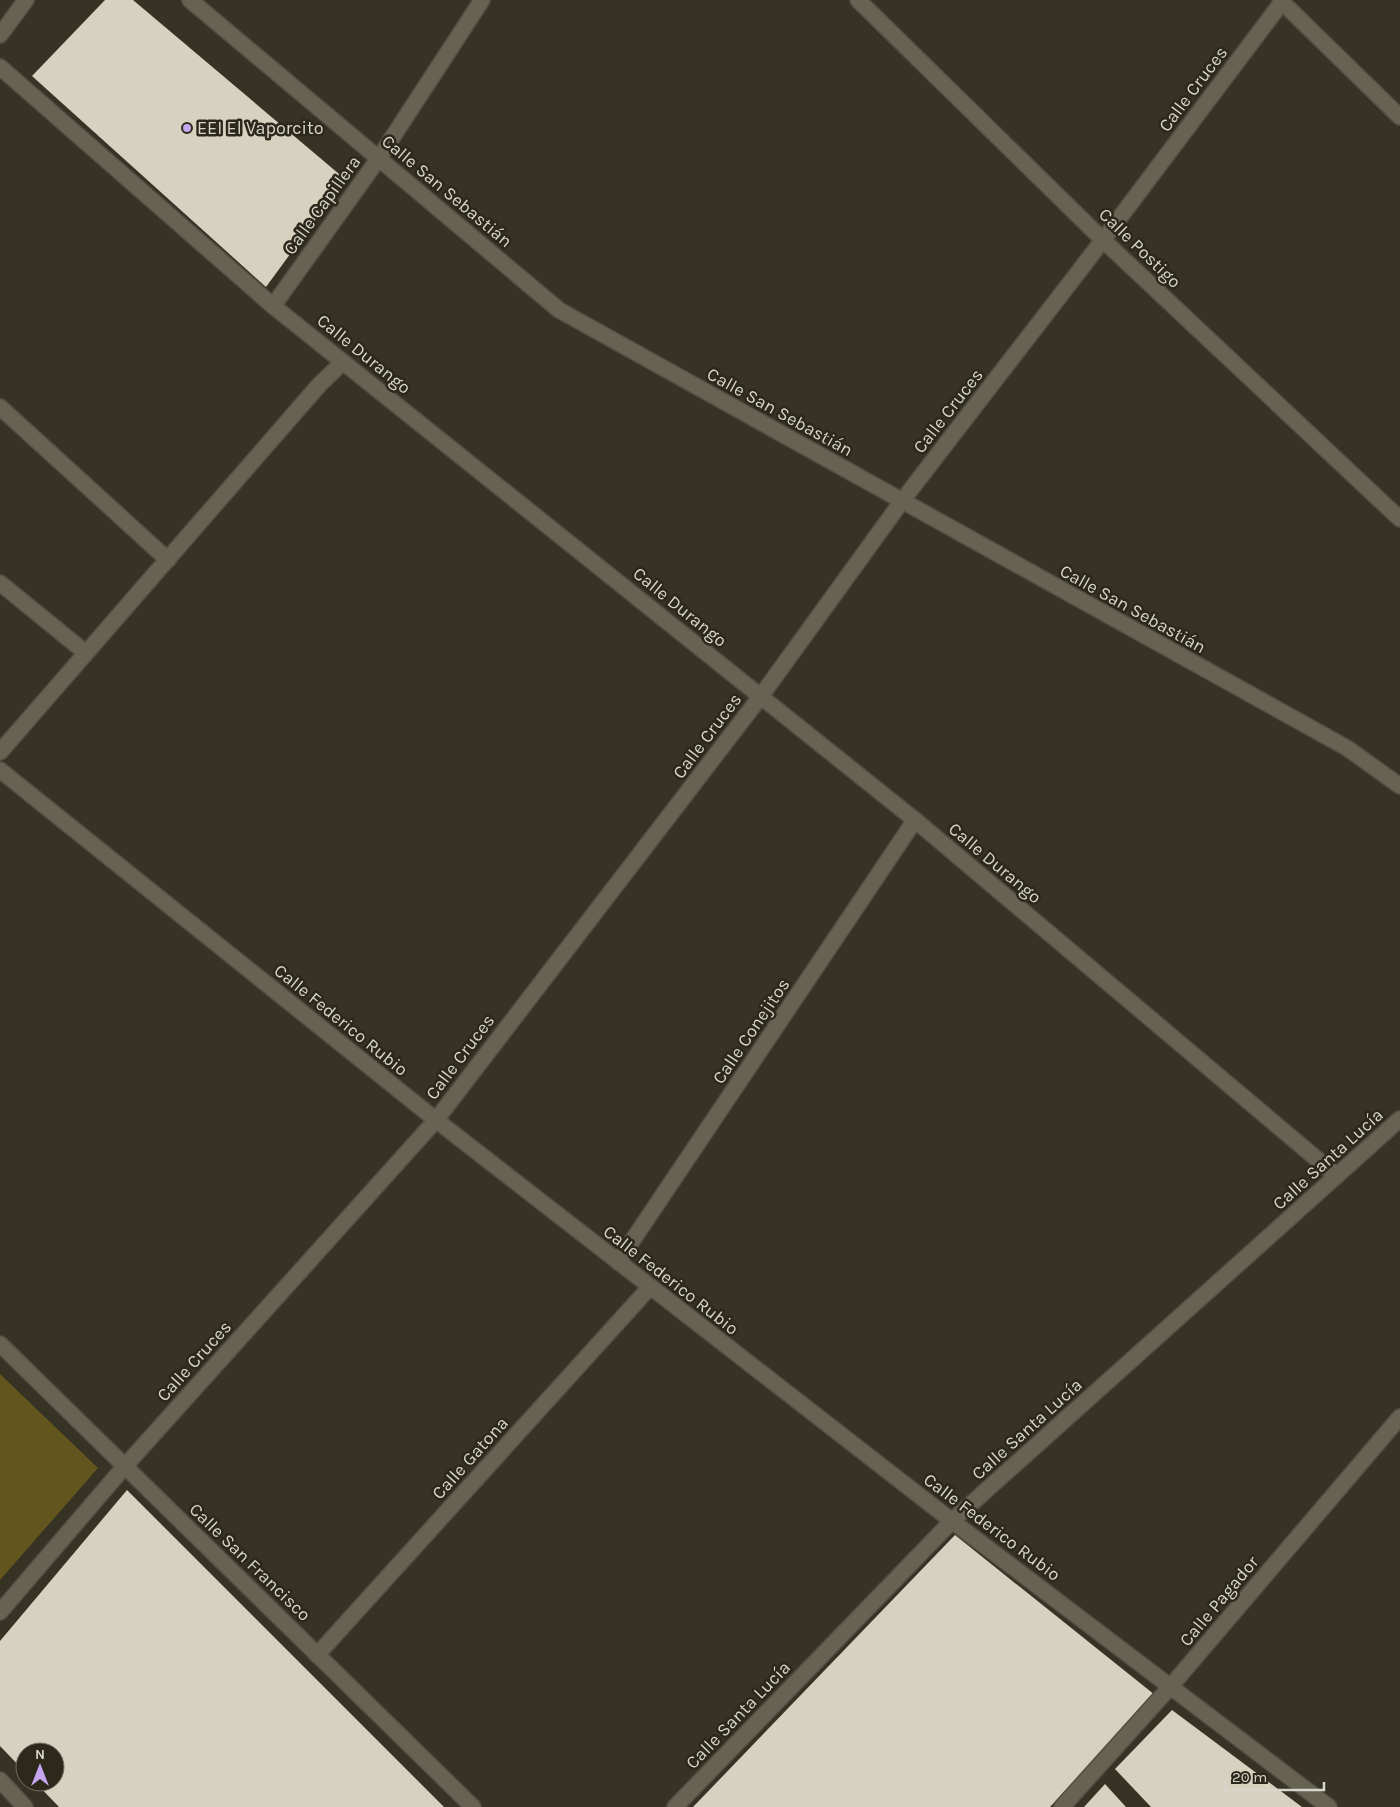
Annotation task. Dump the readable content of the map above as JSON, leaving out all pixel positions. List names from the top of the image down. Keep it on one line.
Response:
{"streets":{"street":["Calle Cruces","Calle San Sebastián","Calle Capillera","Calle Postigo","Calle Durango","Calle Federico Rubio","Calle Conejitos","Calle Santa Lucía","Calle Gatona","Calle San Francisco","Calle Pagador"]},"crossings":[["Calle Cruces","Calle San Sebastián"],["Calle Cruces","Calle Postigo"],["Calle Cruces","Calle Durango"],["Calle Cruces","Calle Federico Rubio"],["Calle Cruces","Calle San Francisco"],["Calle San Sebastián","Calle Capillera"],["Calle Capillera","Calle Durango"],["Calle Durango","Calle Conejitos"],["Calle Durango","Calle Santa Lucía"],["Calle Federico Rubio","Calle Conejitos"],["Calle Federico Rubio","Calle Santa Lucía"],["Calle Federico Rubio","Calle Gatona"],["Calle Federico Rubio","Calle Pagador"],["Calle Gatona","Calle San Francisco"]],"places":["EEI El Vaporcito"],"scale_bar":"20 m","north":"top"}
